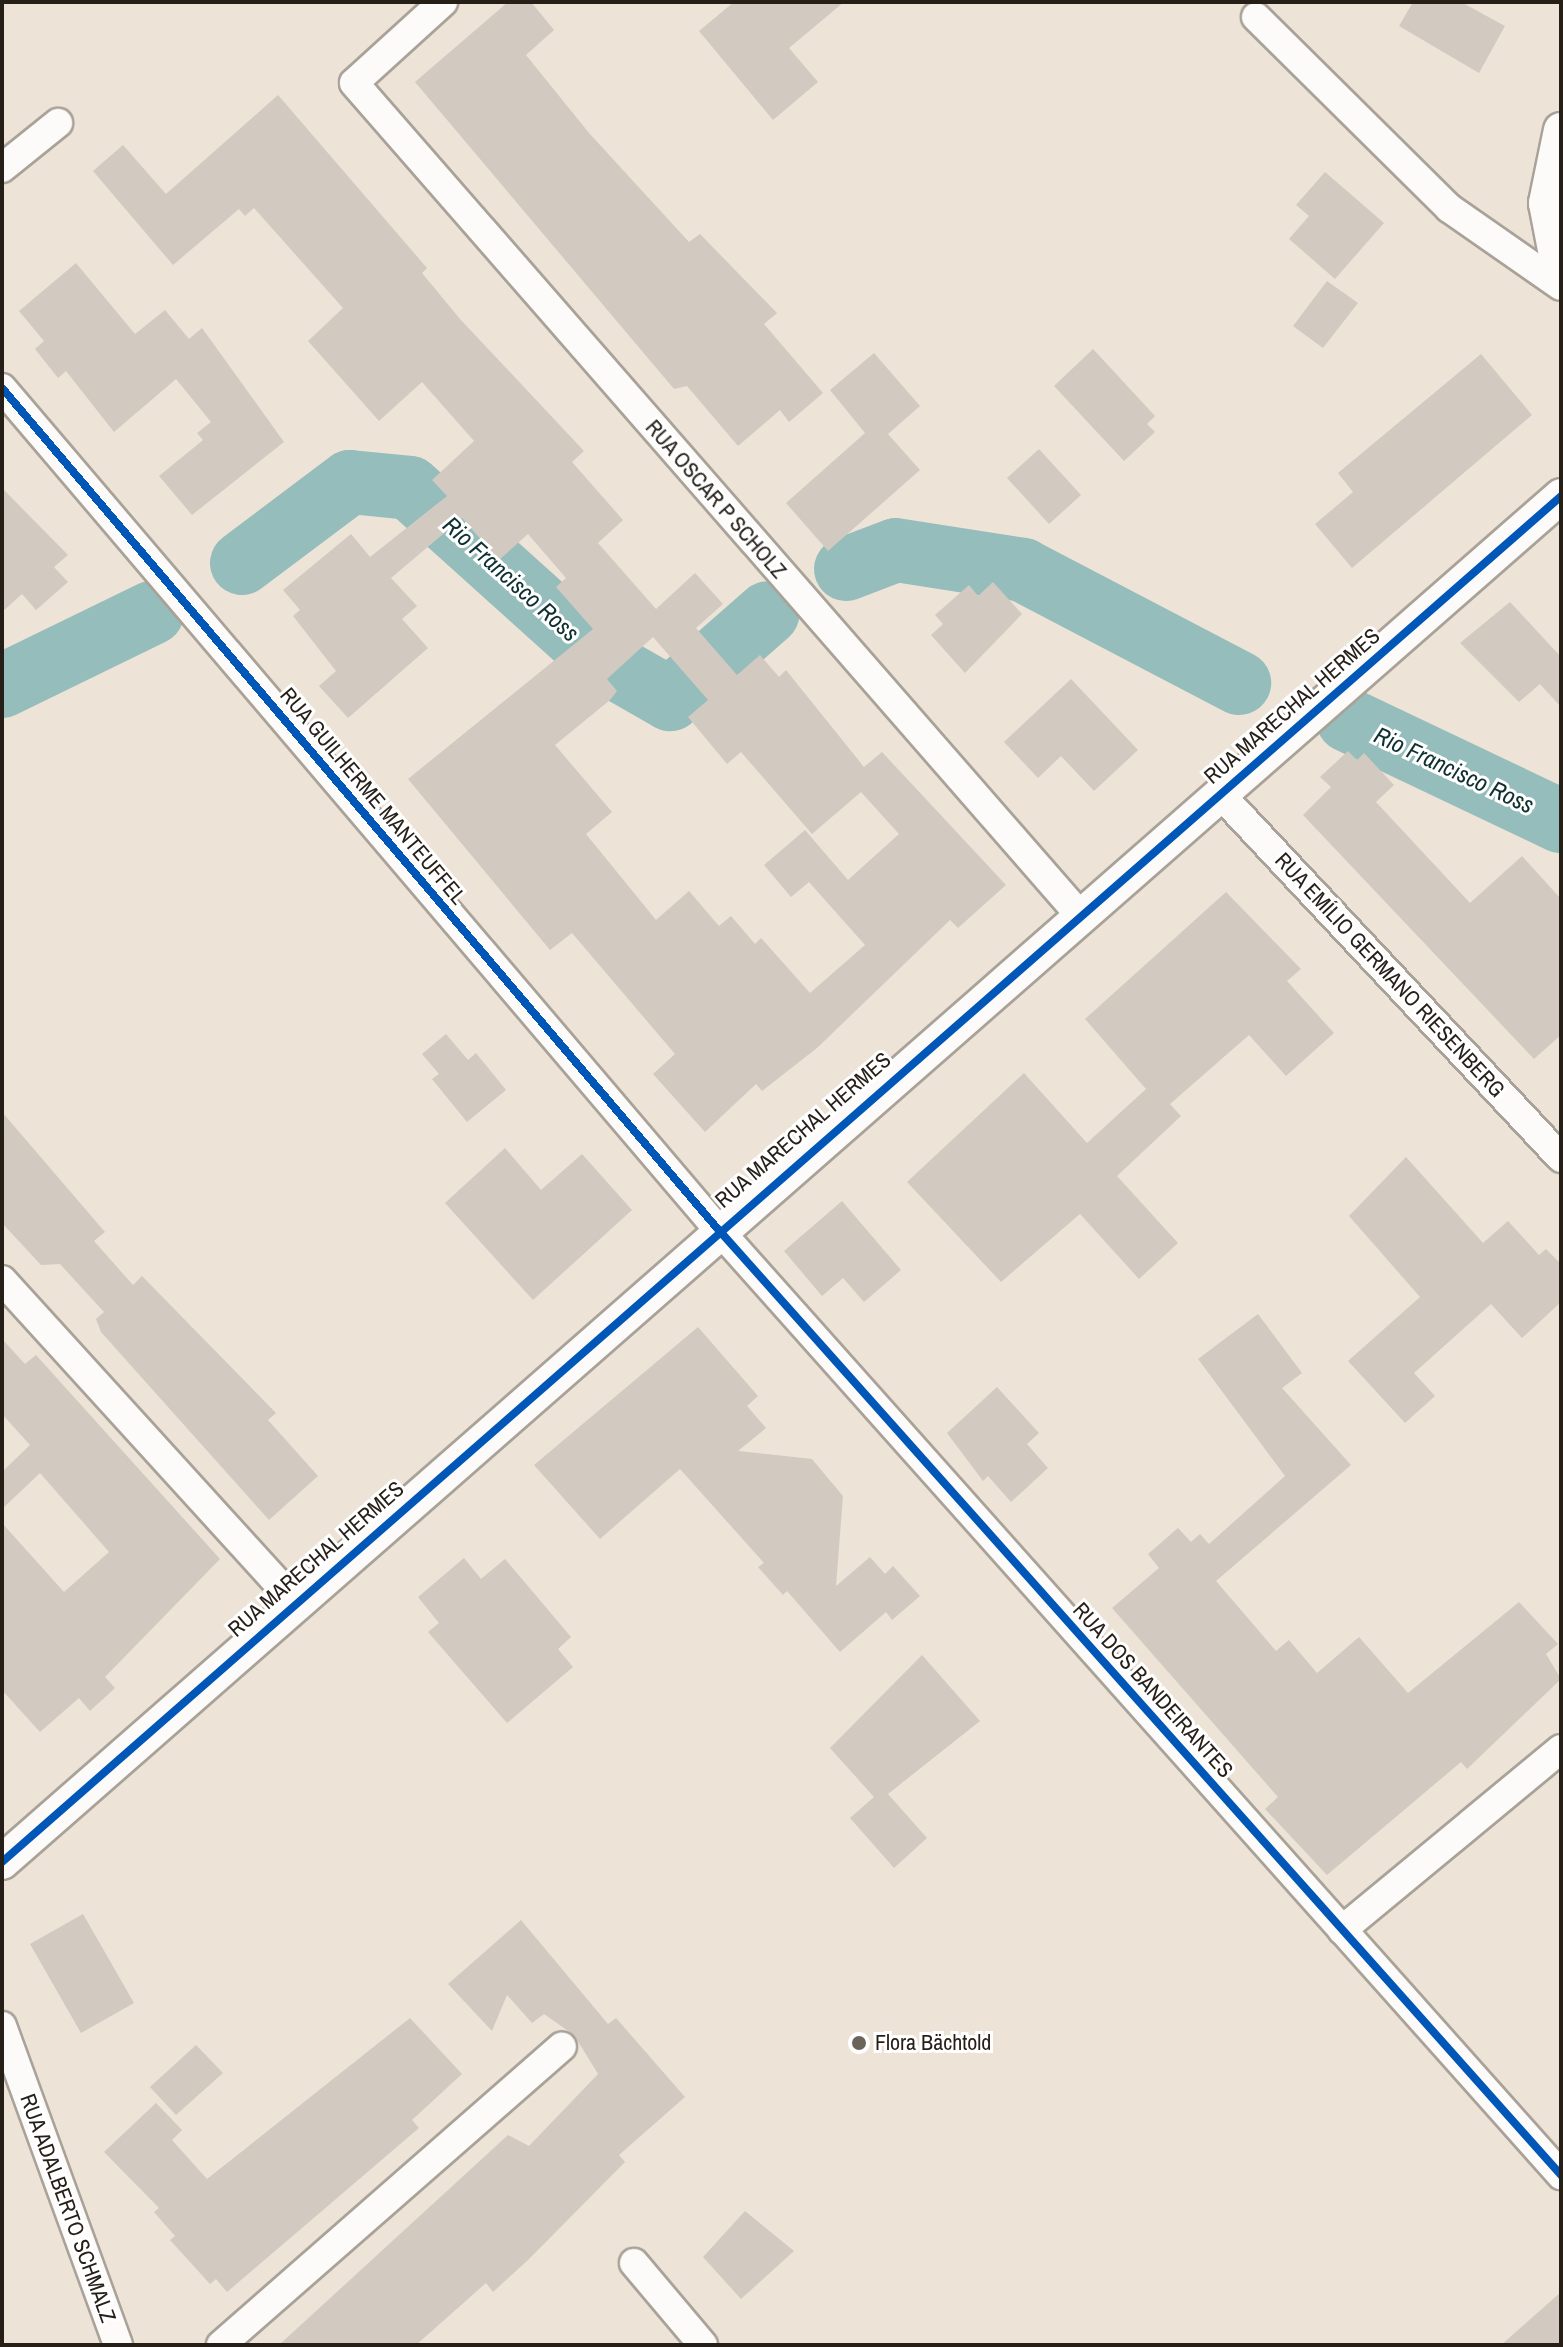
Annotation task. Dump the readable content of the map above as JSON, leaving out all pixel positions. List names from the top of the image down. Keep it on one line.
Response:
{"streets":{"street":["RUA OSCAR P SCHOLZ","RUA MARECHAL HERMES","RUA GUILHERME MANTEUFFEL","RUA EMÍLIO GERMANO RIESENBERG","RUA DOS BANDEIRANTES","RUA ADALBERTO SCHMALZ"]},"crossings":[["RUA OSCAR P SCHOLZ","RUA MARECHAL HERMES"],["RUA MARECHAL HERMES","RUA GUILHERME MANTEUFFEL"],["RUA MARECHAL HERMES","RUA EMÍLIO GERMANO RIESENBERG"],["RUA MARECHAL HERMES","RUA DOS BANDEIRANTES"],["RUA GUILHERME MANTEUFFEL","RUA DOS BANDEIRANTES"]],"water":["Rio Francisco Ross"],"places":["Flora Bächtold"]}
